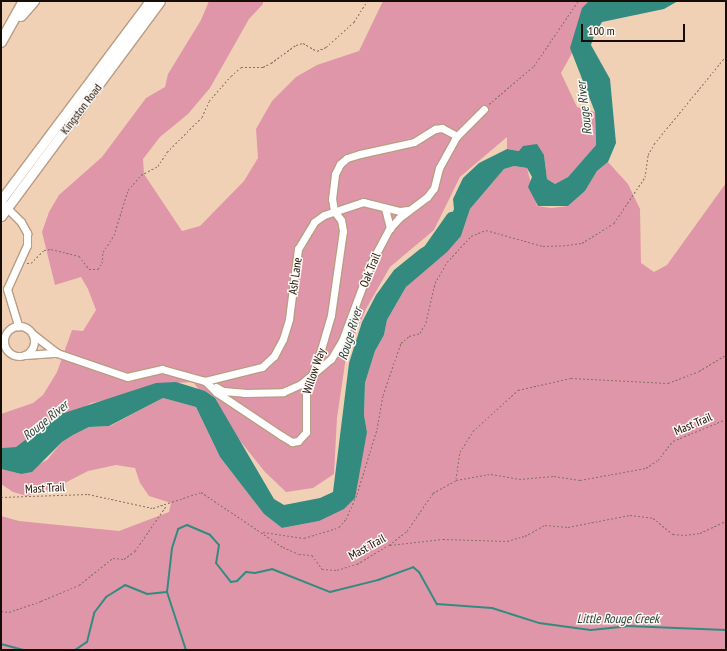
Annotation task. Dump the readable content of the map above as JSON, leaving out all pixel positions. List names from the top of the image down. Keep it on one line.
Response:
{"streets":{"main road":["Kingston Road"],"lane":["Oak Trail","Ash Lane","Willow Way"],"path":["Mast Trail"]},"crossings":[["Oak Trail","Ash Lane"],["Oak Trail","Willow Way"],["Ash Lane","Willow Way"]],"water":["Rouge River","Little Rouge Creek"],"scale_bar":"100 m"}
